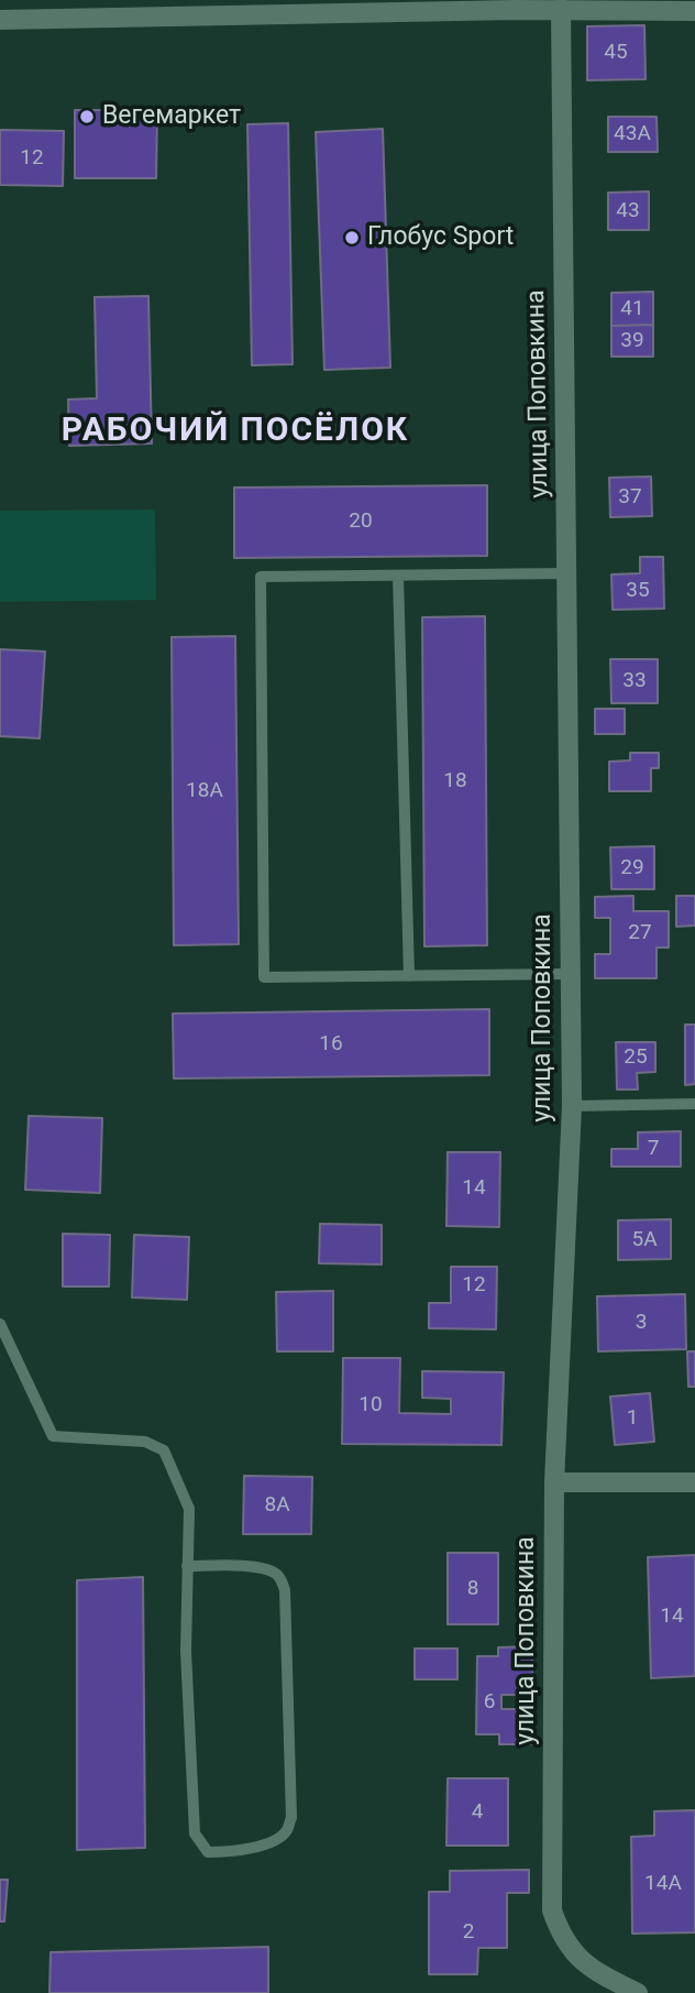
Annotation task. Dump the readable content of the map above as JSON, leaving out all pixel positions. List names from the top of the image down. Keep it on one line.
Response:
{"streets":{"street":["улица Поповкина"]},"districts":["РАБОЧИЙ ПОСЁЛОК"],"places":["Вегемаркет","Глобус Sport"],"house_numbers":["45","43А","12","43","41","39","37","20","35","33","18","18А","29","27","16","25","7","14","5А","12","3","10","1","8А","8","14","6","4","14А","2"]}
